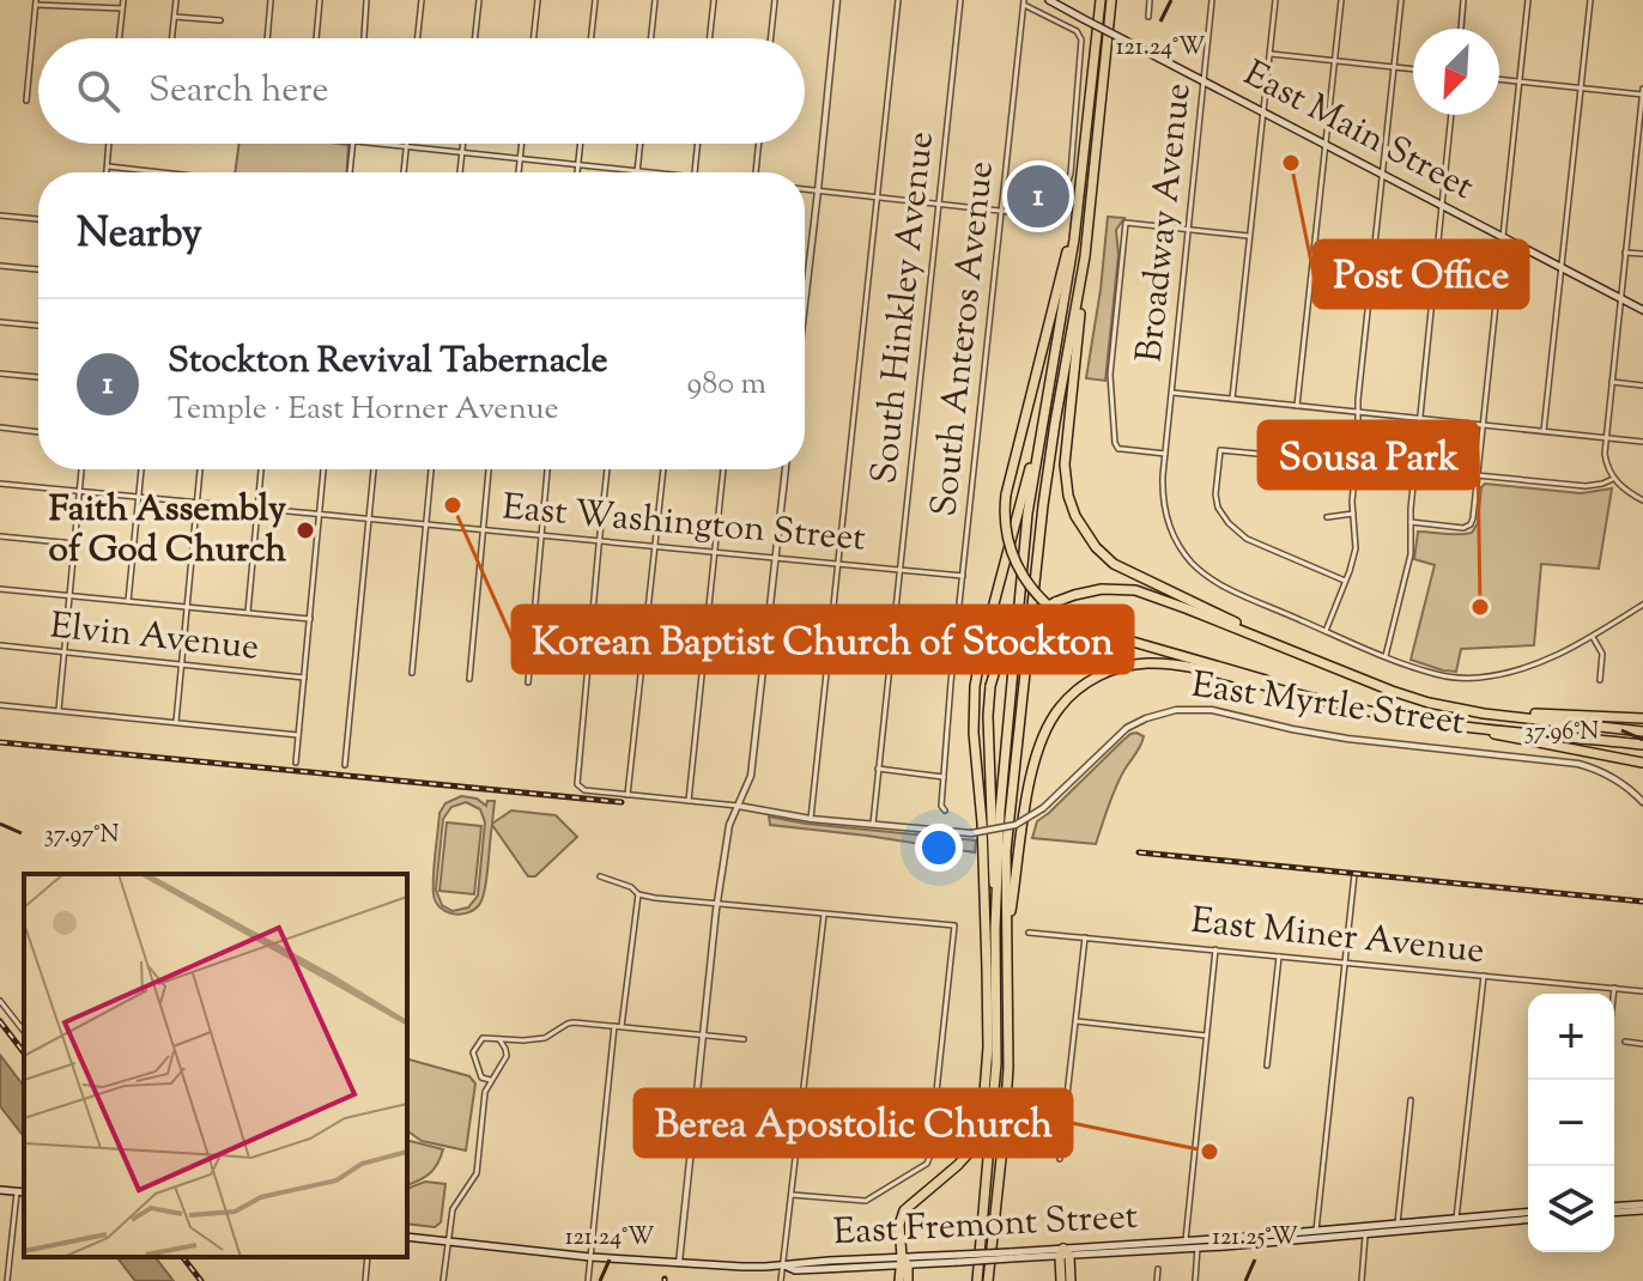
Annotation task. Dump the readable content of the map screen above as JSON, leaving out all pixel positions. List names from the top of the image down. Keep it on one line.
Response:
{"streets":{"main road":["East Main Street","East Fremont Street"],"street":["Broadway Avenue","South Hinkley Avenue","South Anteros Avenue","East Washington Street","Elvin Avenue","East Myrtle Street","East Miner Avenue"]},"crossings":[["East Main Street","Broadway Avenue"],["South Hinkley Avenue","East Washington Street"],["South Hinkley Avenue","East Myrtle Street"],["South Anteros Avenue","East Washington Street"],["East Washington Street","East Myrtle Street"]],"places":["Post Office","Korean Baptist Church of Stockton","Faith Assembly of God Church","Sousa Park","Berea Apostolic Church"],"north":"bottom left","page":{"search":"Search here","pins":"1","heading":"Nearby","list":[{"mark":"1","name":"Stockton Revival Tabernacle","note":"Temple · East Horner Avenue","value":"980 m"}],"map_buttons":["+","−"]},"coordinates":["121.24°W","37.96°N","37.97°N","121.25°W"]}
